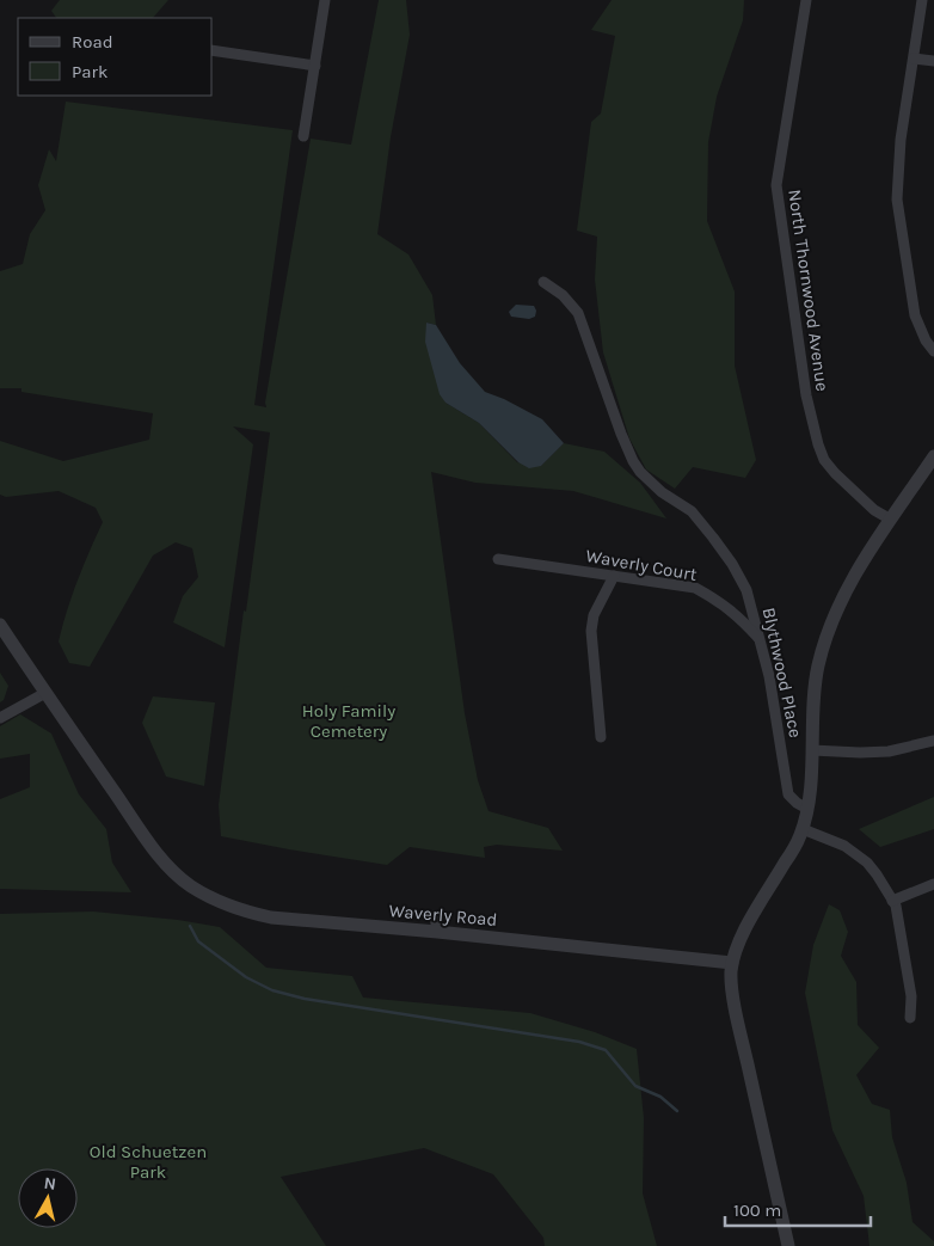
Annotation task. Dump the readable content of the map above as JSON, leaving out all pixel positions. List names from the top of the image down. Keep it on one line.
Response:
{"streets":{"street":["North Thornwood Avenue","Waverly Court","Blythwood Place","Waverly Road"]},"crossings":[["Waverly Court","Blythwood Place"]],"parks":["Holy Family Cemetery","Old Schuetzen Park"],"legend":["Road","Park"],"scale_bar":"100 m","north":"top"}
